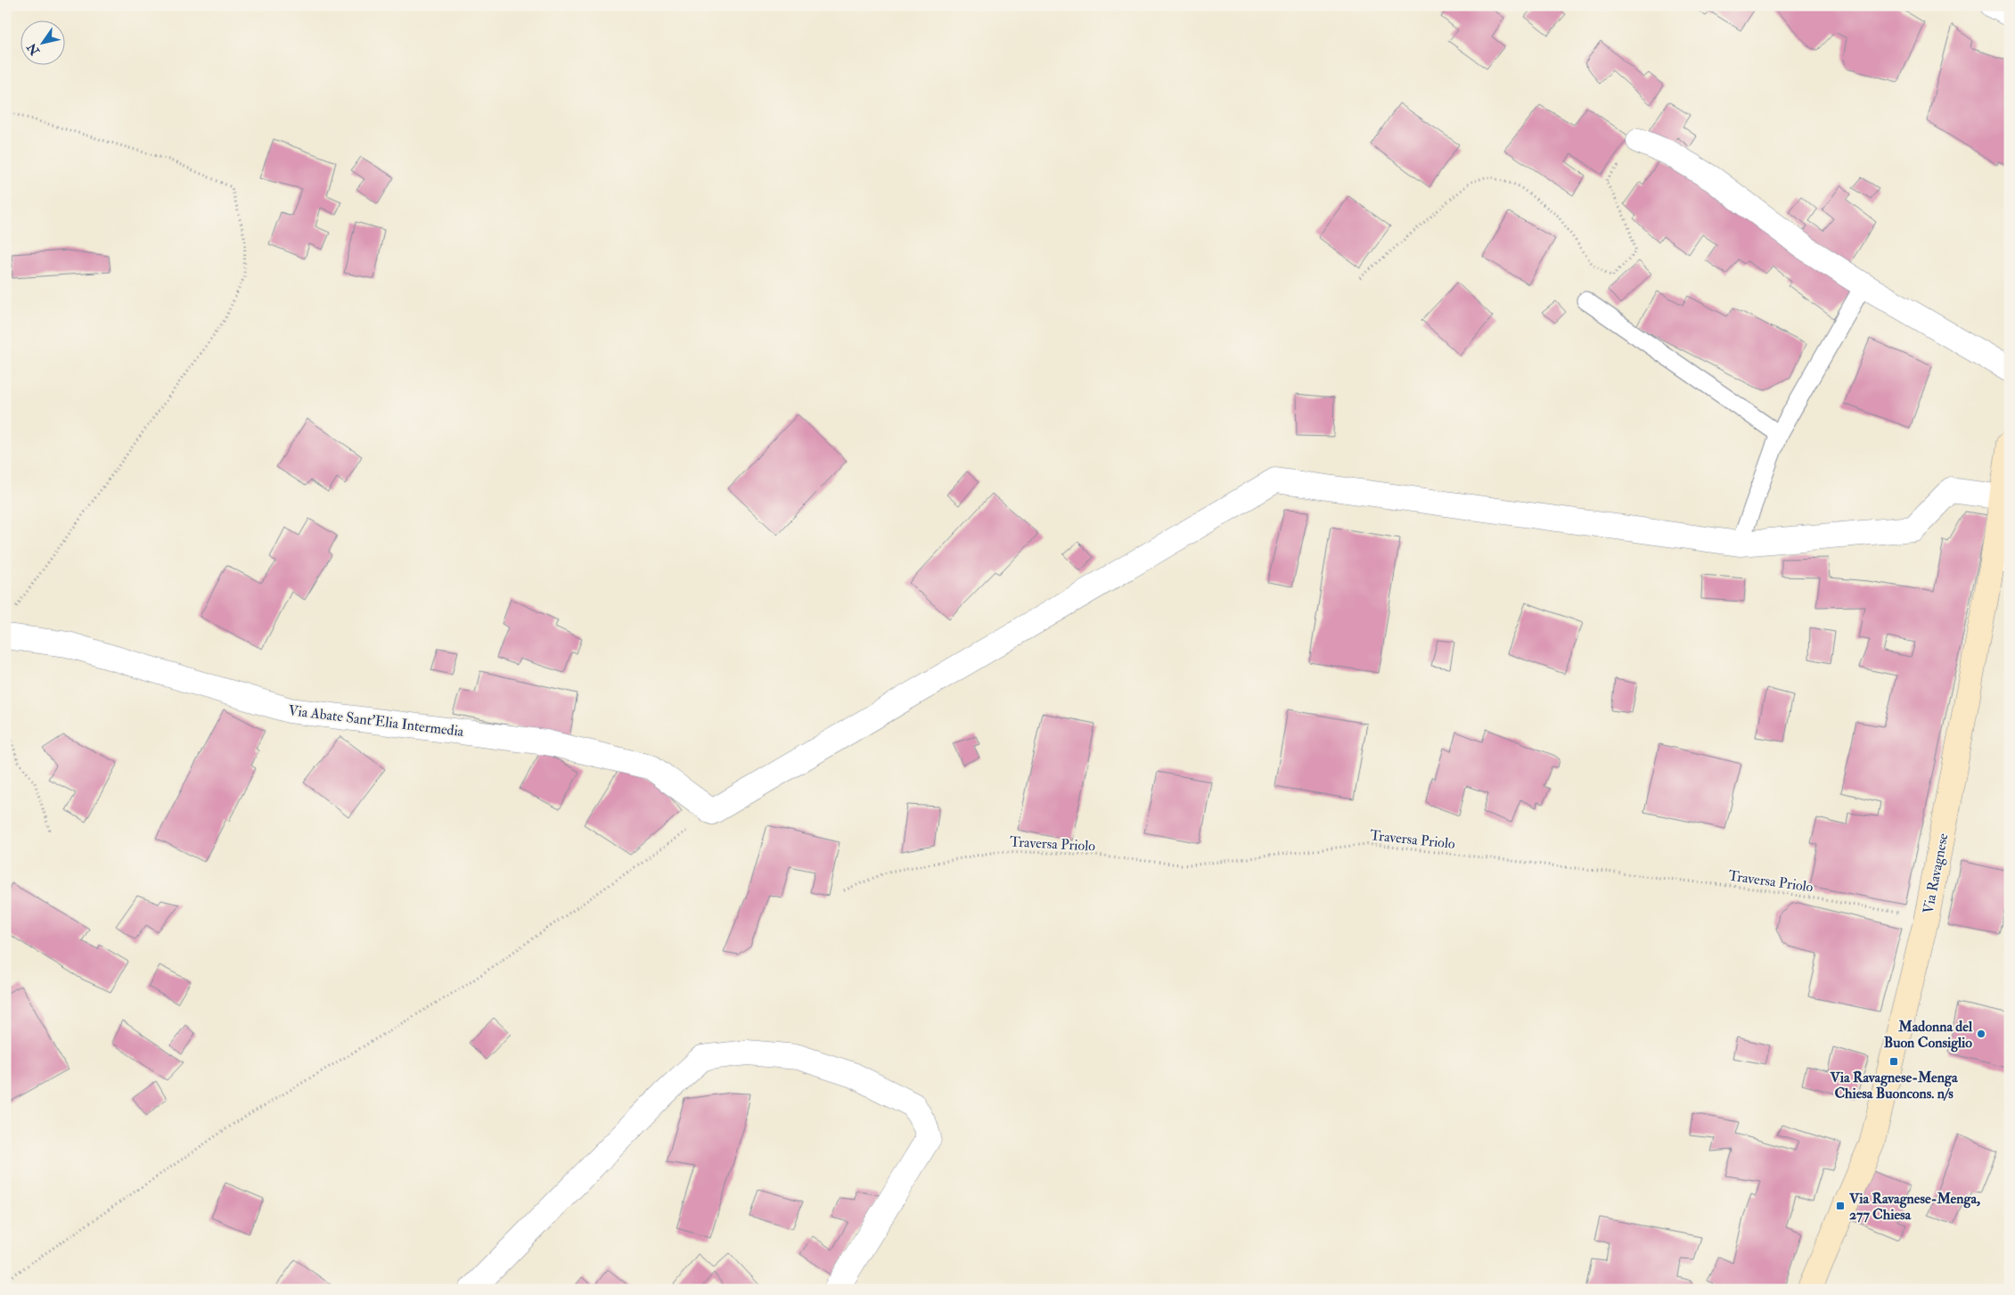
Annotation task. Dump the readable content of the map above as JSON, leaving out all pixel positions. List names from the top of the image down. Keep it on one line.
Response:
{"streets":{"main road":["Via Ravagnese"],"street":["Via Abate Sant'Elia Intermedia"],"path":["Traversa Priolo"]},"crossings":[["Traversa Priolo","Via Ravagnese"]],"places":{"other":["Madonna del Buon Consiglio"],"transit":["Via Ravagnese-Menga Chiesa Buoncons. n/s","Via Ravagnese-Menga, 277 Chiesa"]},"north":"bottom left"}
